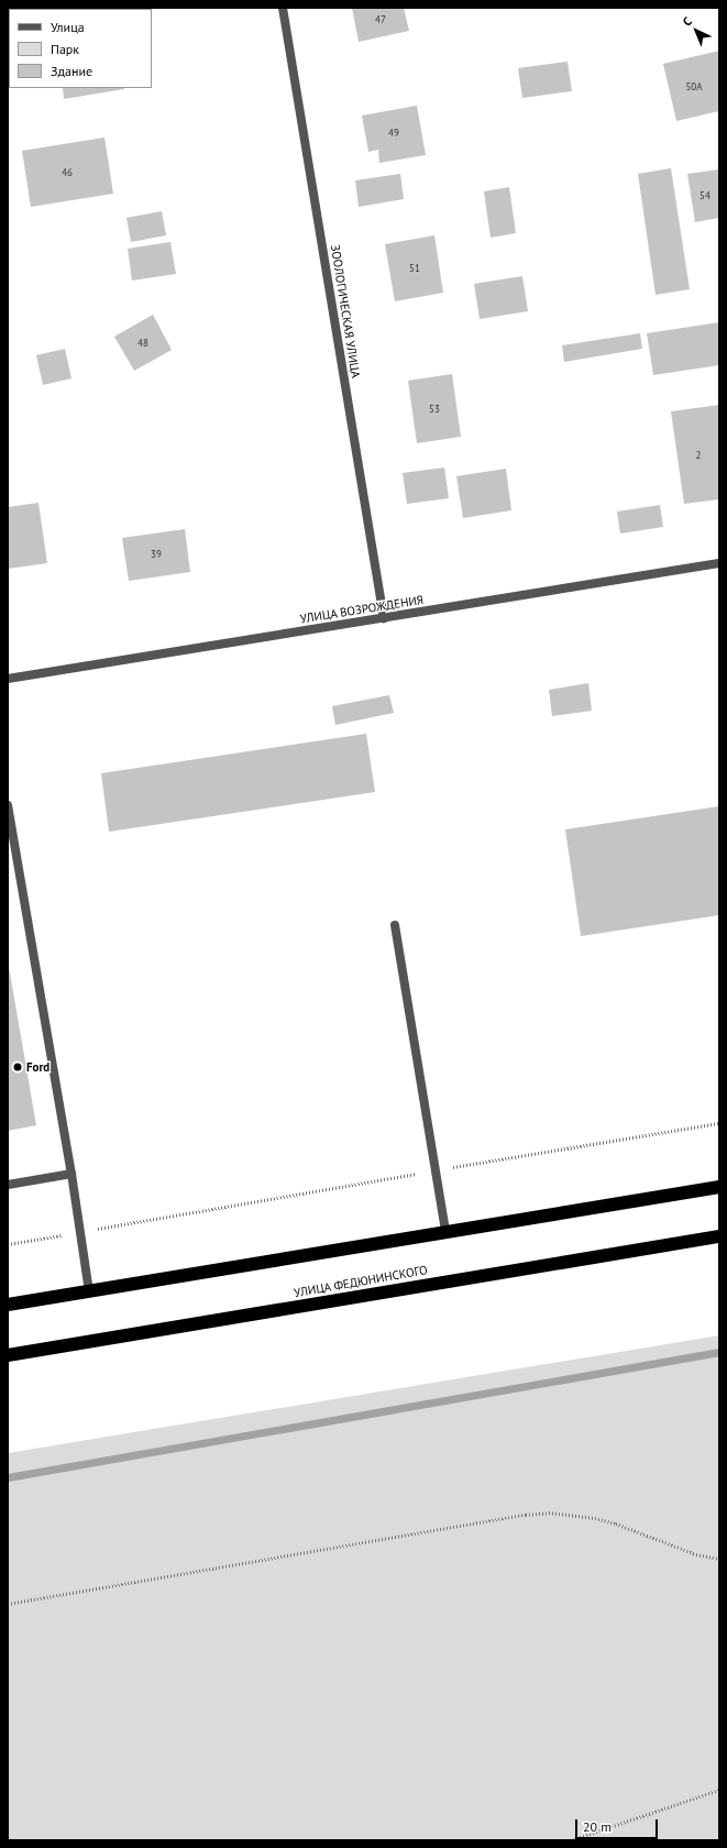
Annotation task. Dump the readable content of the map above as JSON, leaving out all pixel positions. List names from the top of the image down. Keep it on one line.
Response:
{"streets":{"highway":["УЛИЦА ФЕДЮНИНСКОГО"],"street":["ЗООЛОГИЧЕСКАЯ УЛИЦА","УЛИЦА ВОЗРОЖДЕНИЯ"]},"crossings":[["ЗООЛОГИЧЕСКАЯ УЛИЦА","УЛИЦА ВОЗРОЖДЕНИЯ"]],"places":["Ford"],"house_numbers":["47","50А","49","46","54","51","48","53","2","39"],"legend":["Улица","Парк","Здание"],"scale_bar":"20 m","north":"top left"}
